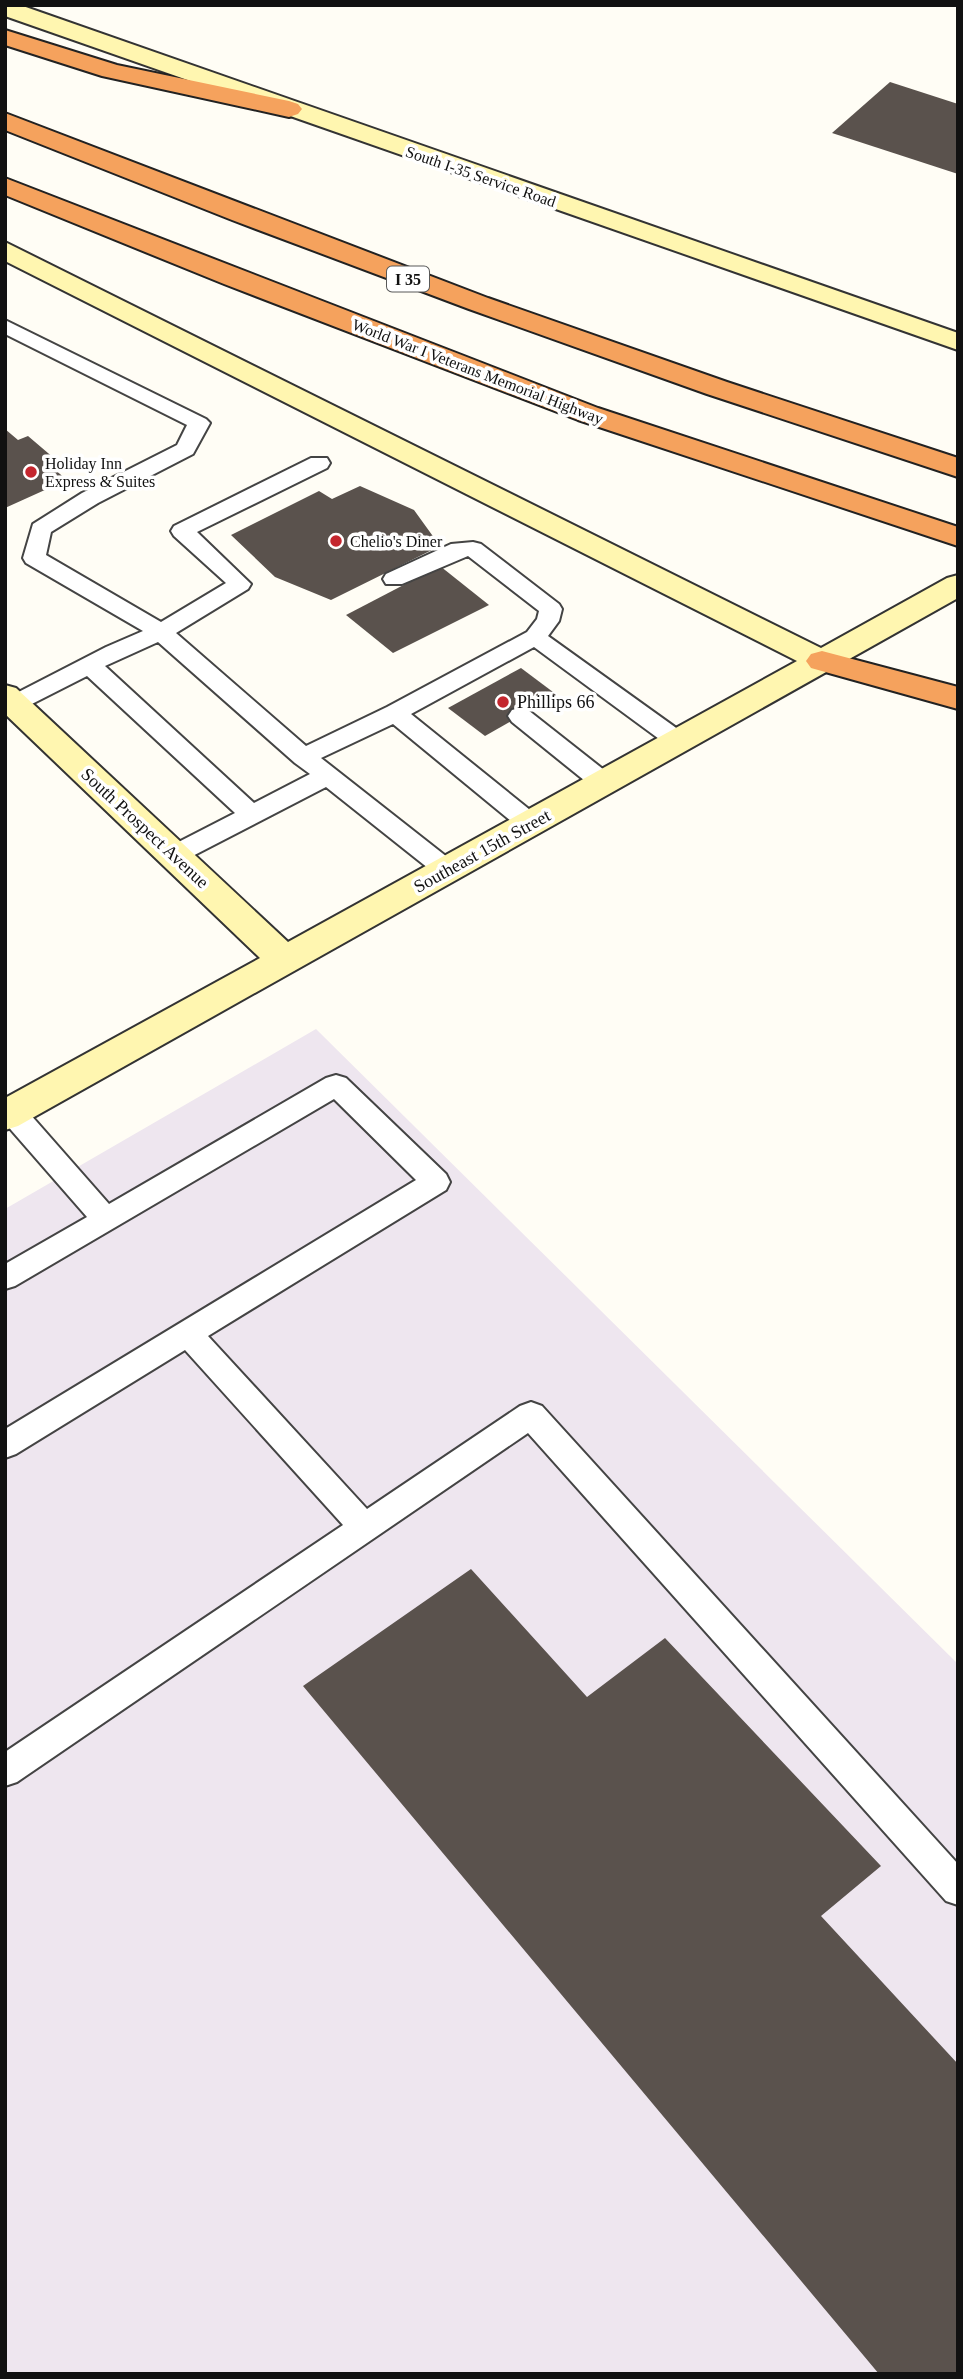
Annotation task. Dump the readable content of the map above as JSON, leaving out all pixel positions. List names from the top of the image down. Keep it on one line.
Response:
{"streets":{"highway":["I 35","World War I Veterans Memorial Highway"],"main road":["South I-35 Service Road","South Prospect Avenue","Southeast 15th Street"]},"crossings":[["South Prospect Avenue","Southeast 15th Street"]],"places":["Holiday Inn Express & Suites","Chelio's Diner","Phillips 66"]}
